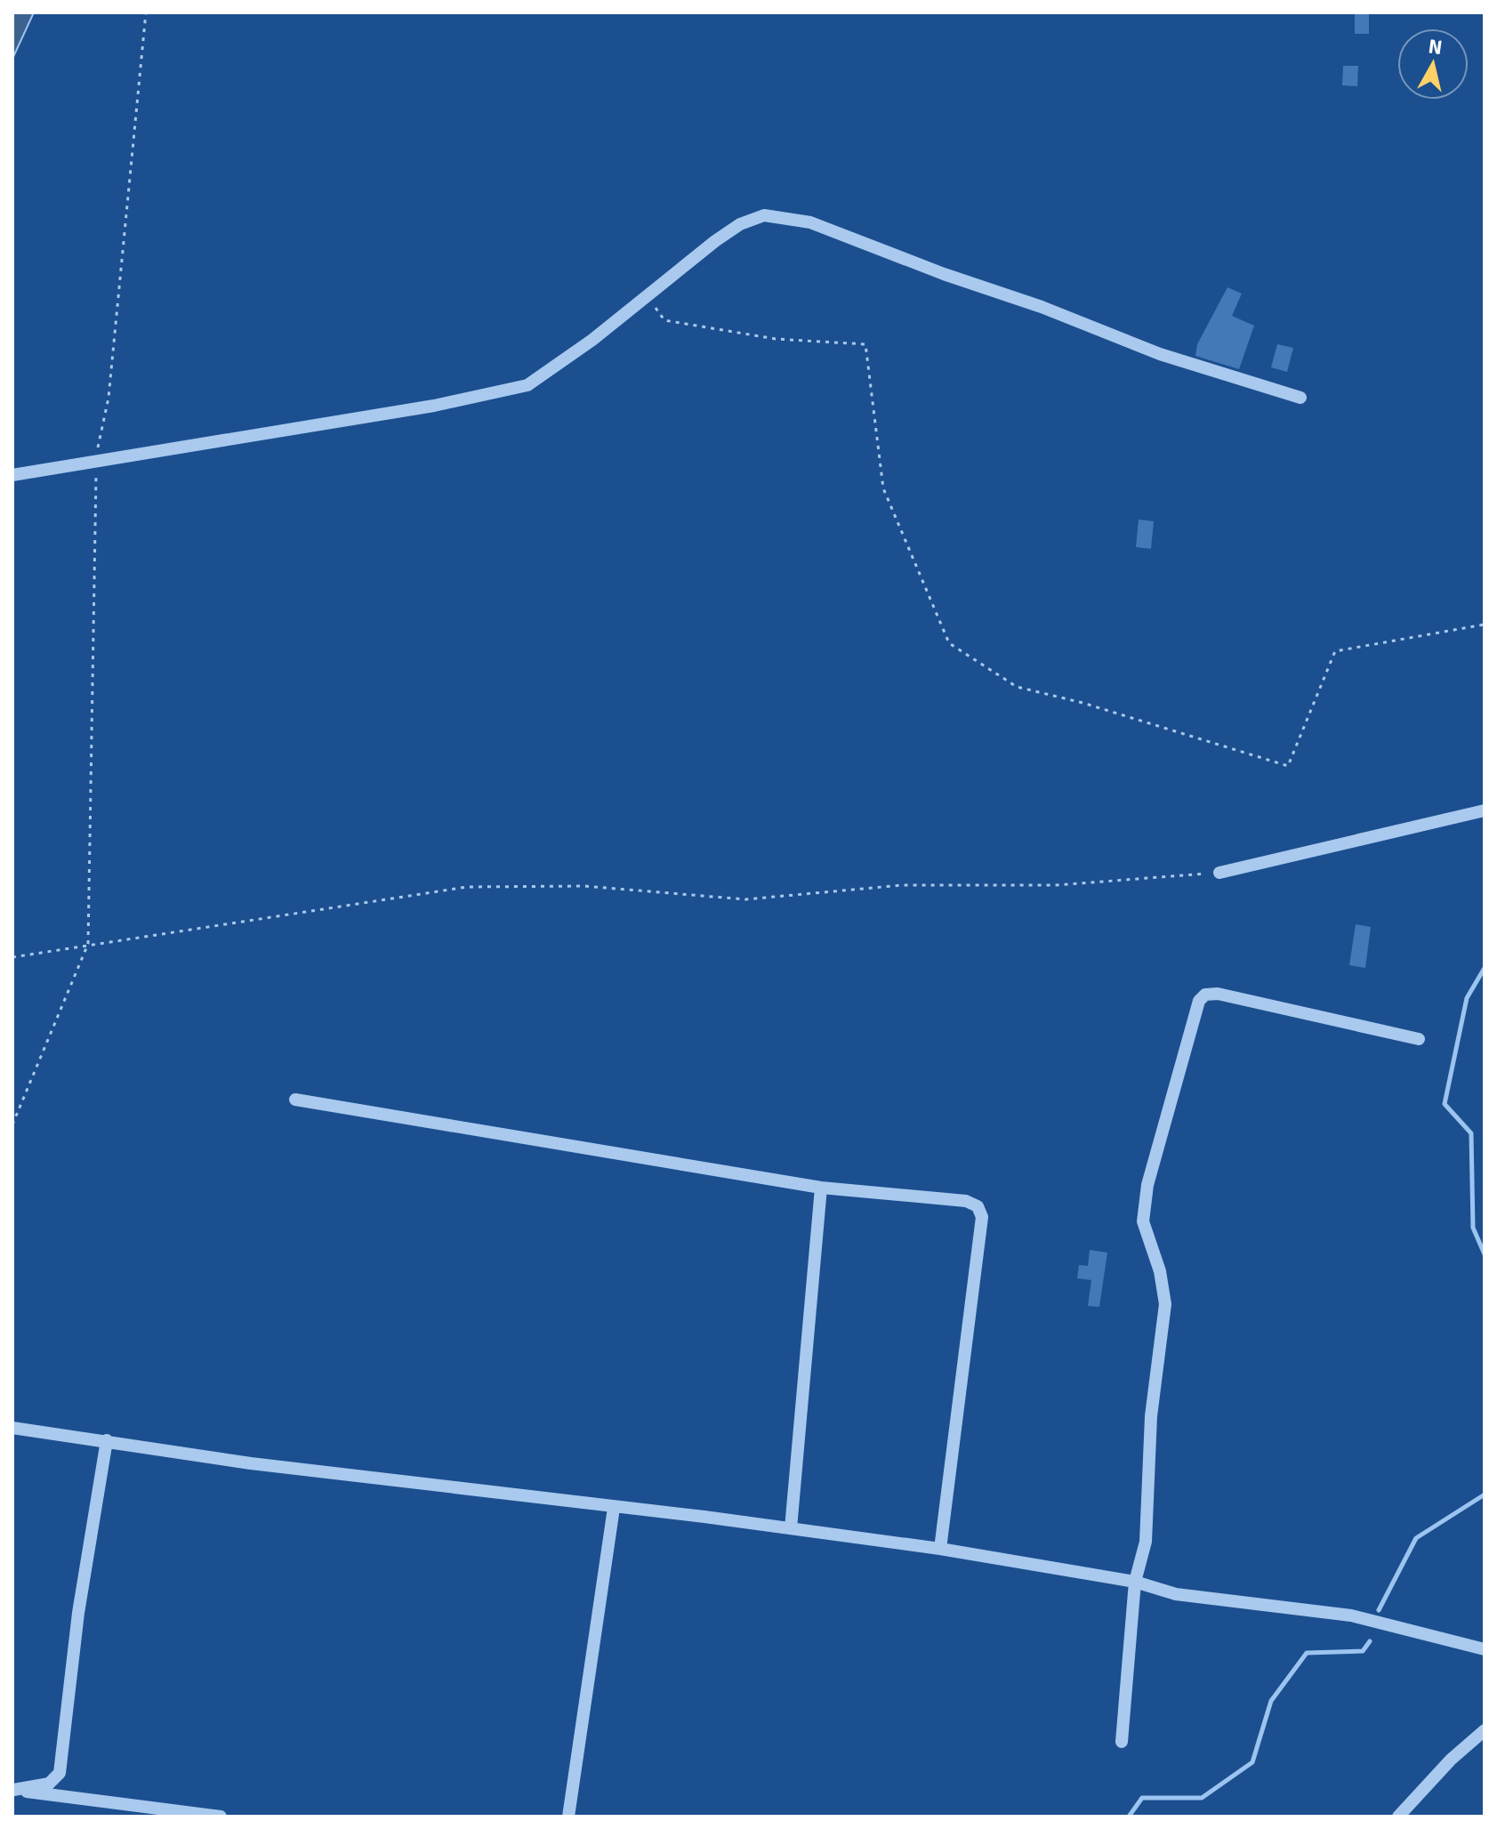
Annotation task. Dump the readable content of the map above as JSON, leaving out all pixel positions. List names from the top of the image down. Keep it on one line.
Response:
{"north":"top"}
